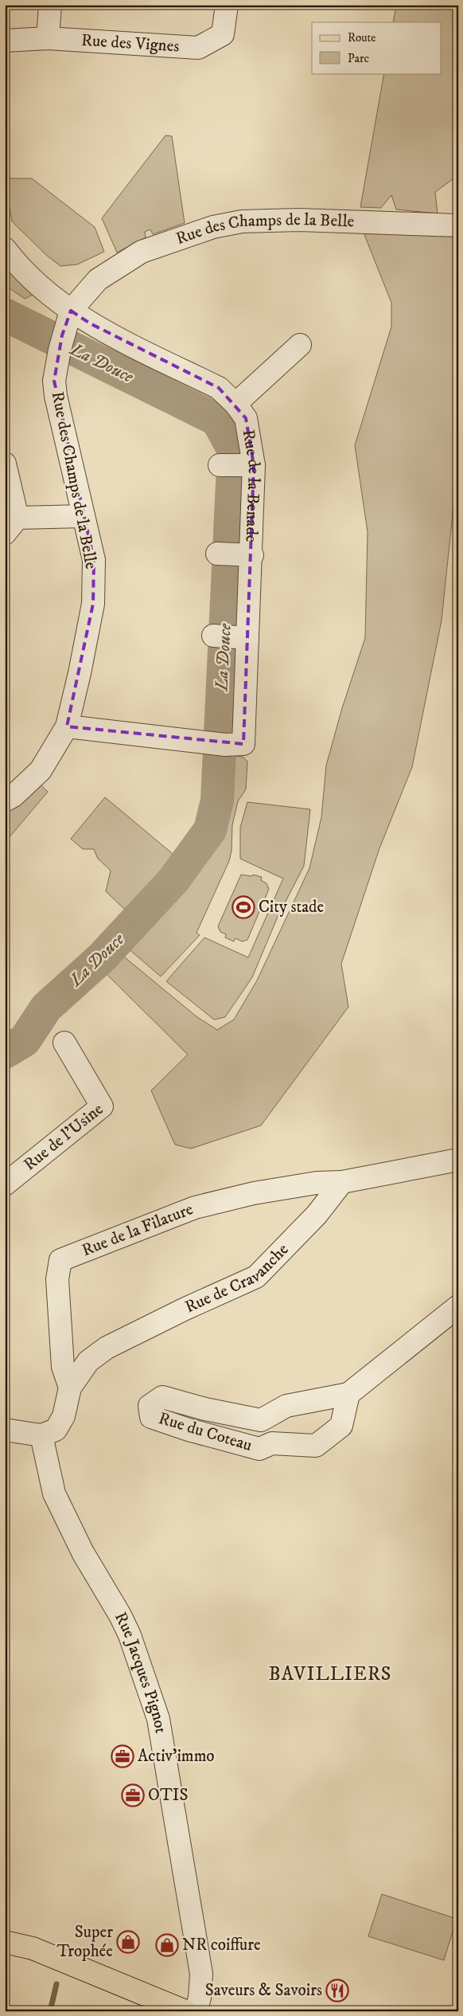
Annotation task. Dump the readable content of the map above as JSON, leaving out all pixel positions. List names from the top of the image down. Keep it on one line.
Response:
{"streets":{"street":["Rue des Vignes","Rue des Champs de la Belle","Rue de la Benade","Rue de l'Usine","Rue de la Filature","Rue de Cravanche","Rue du Coteau","Rue Jacques Pignot"]},"crossings":[["Rue des Champs de la Belle","Rue de la Benade"],["Rue de la Filature","Rue de Cravanche"],["Rue de Cravanche","Rue Jacques Pignot"]],"districts":["BAVILLIERS"],"water":["La Douce"],"places":{"sports":["City stade"],"office":["Activ'immo","OTIS"],"shop":["Super Trophée","NR coiffure"],"restaurant":["Saveurs & Savoirs"]},"legend":["Route","Parc"]}
